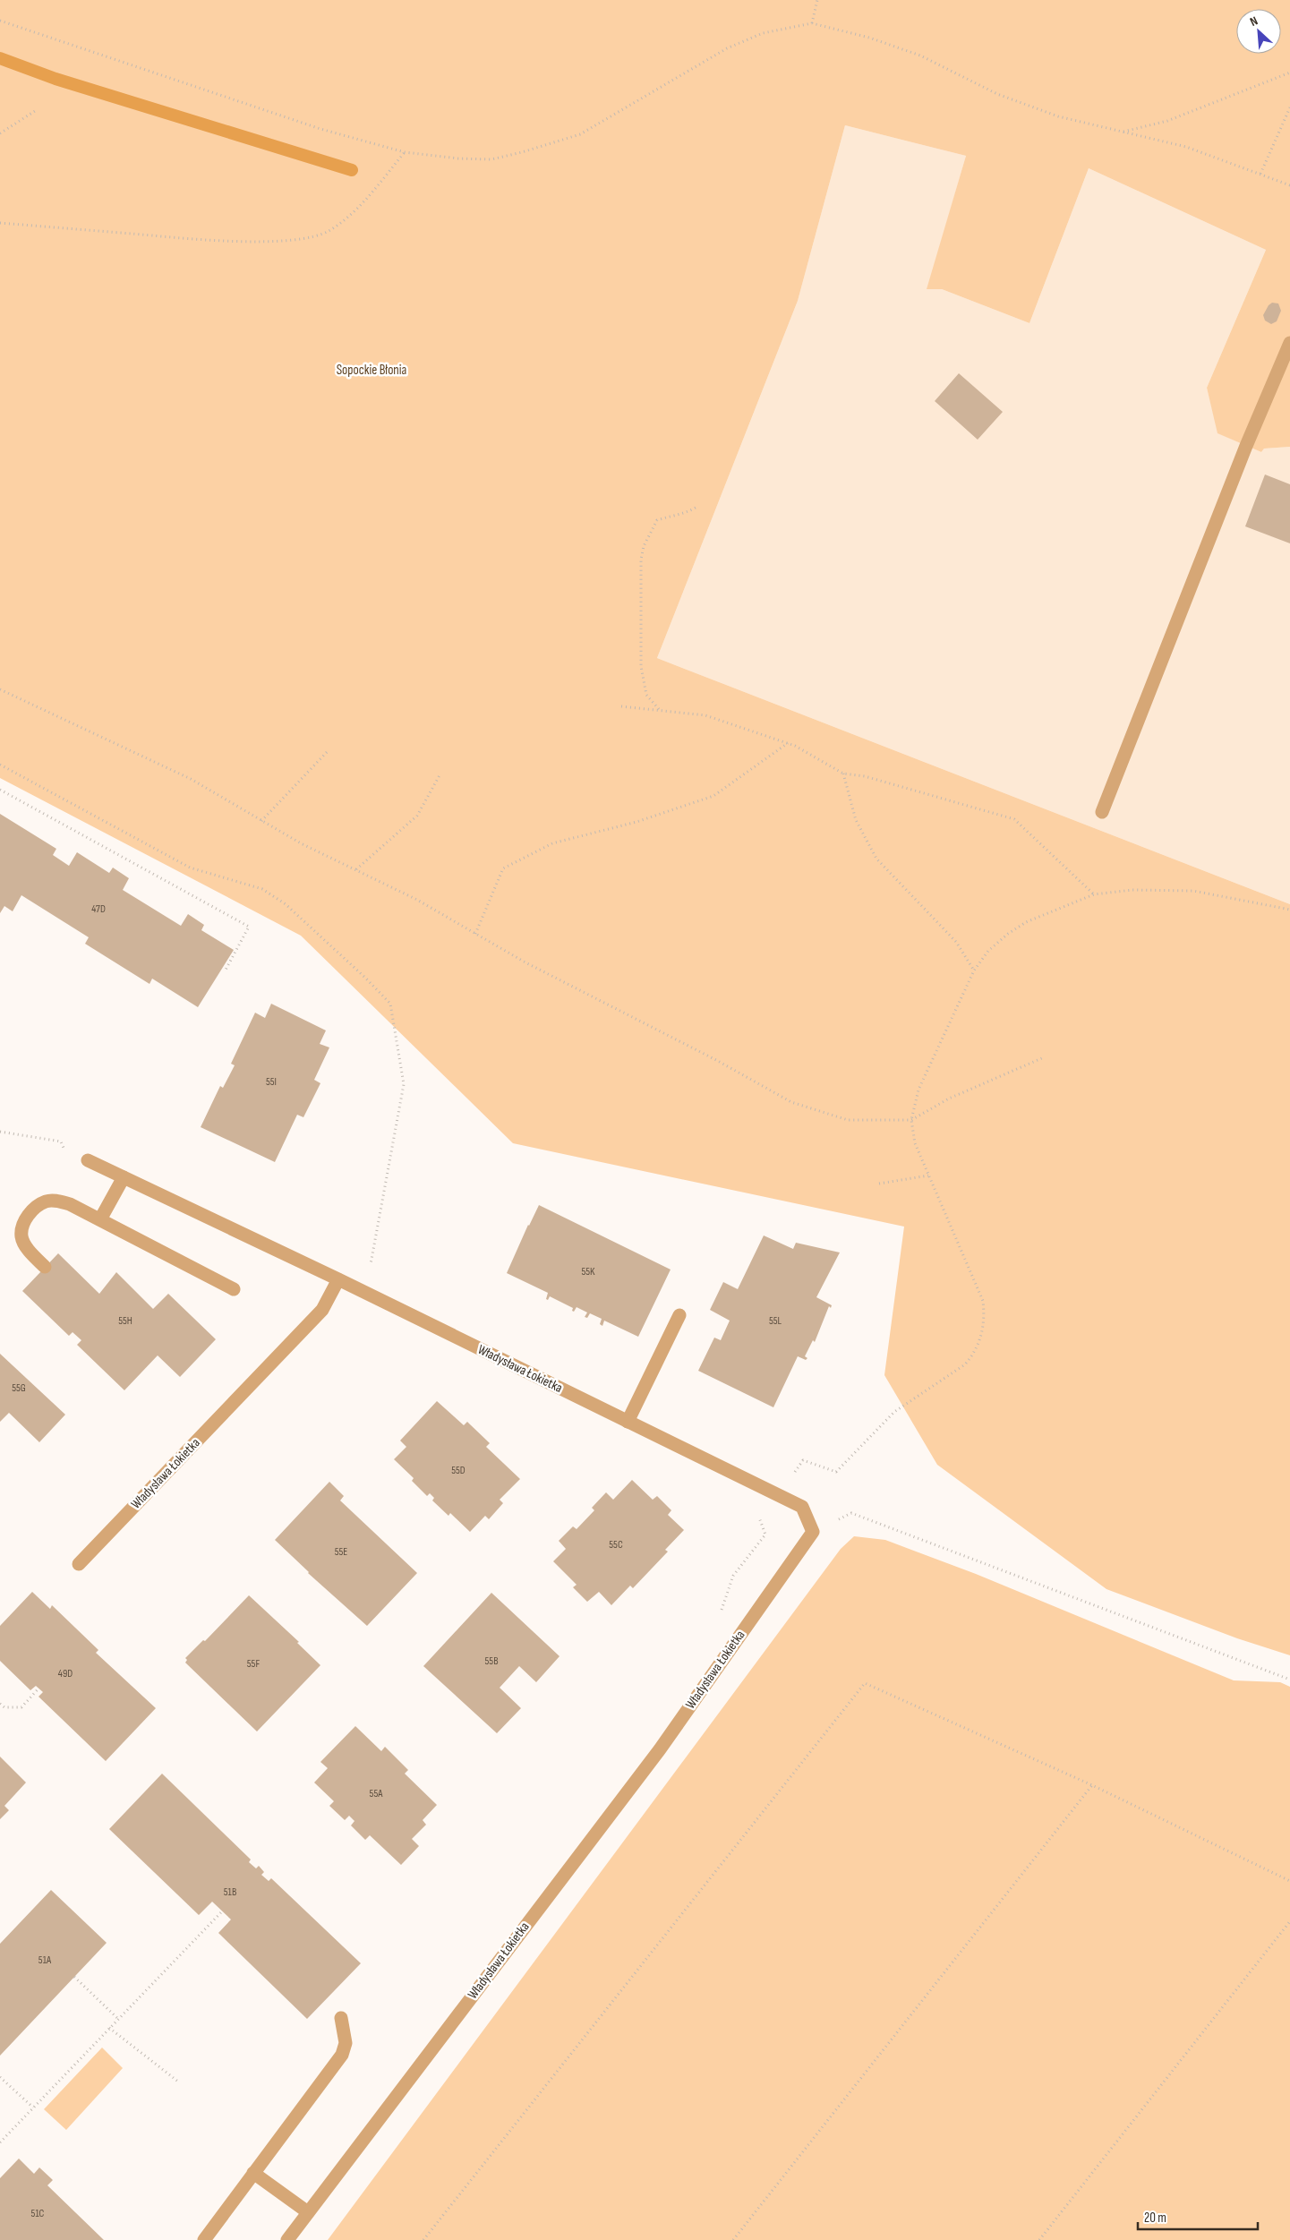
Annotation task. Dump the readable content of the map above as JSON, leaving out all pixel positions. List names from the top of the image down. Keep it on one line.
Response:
{"streets":{"street":["Władysława Łokietka"]},"parks":["Sopockie Błonia"],"house_numbers":["47D","55I","55K","55H","55L","55G","55D","55C","55E","55B","55F","49D","55A","51B","51A","51C"],"scale_bar":"20 m","north":"top left"}
